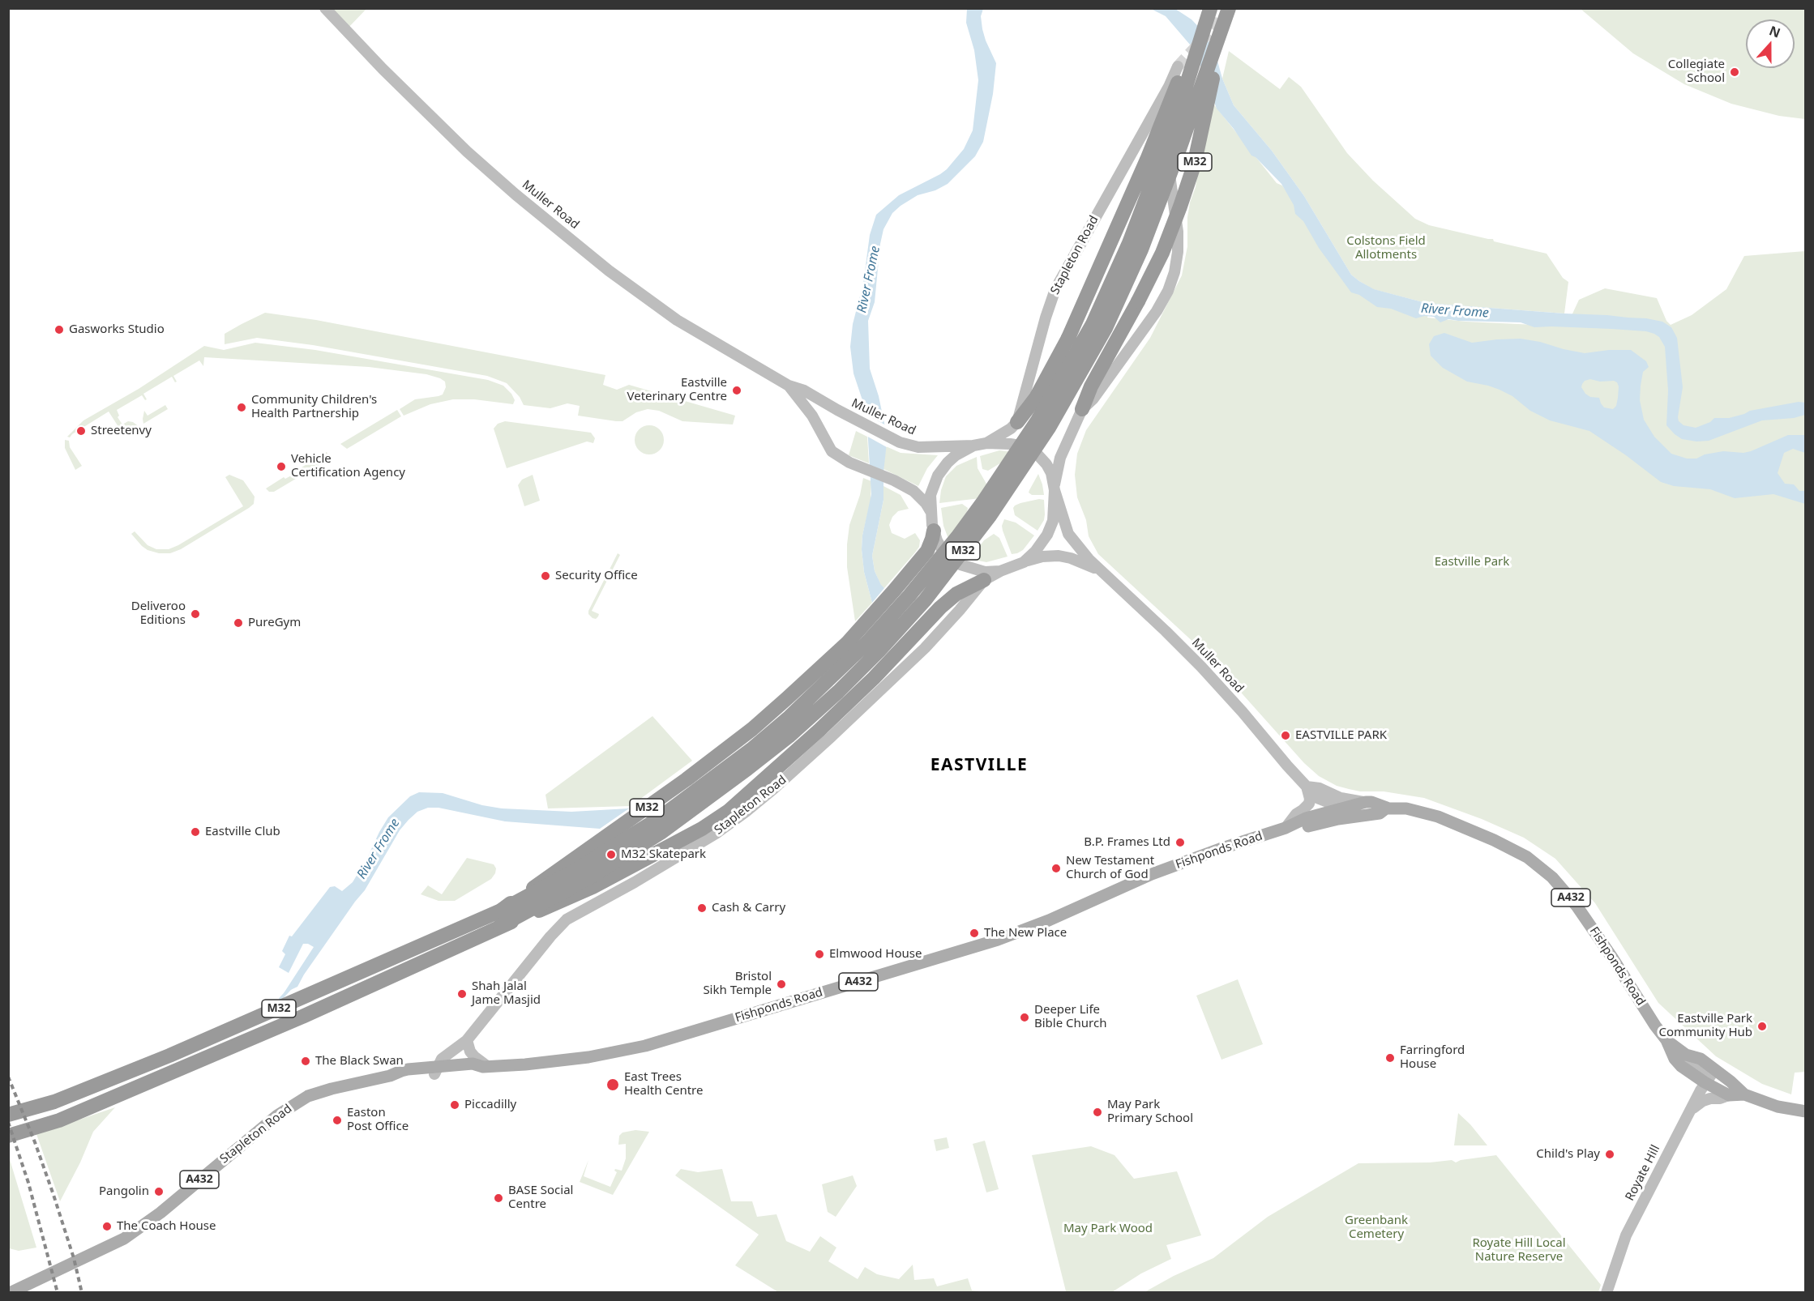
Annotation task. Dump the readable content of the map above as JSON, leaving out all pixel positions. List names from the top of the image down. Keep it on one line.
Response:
{"streets":{"highway":["M32"],"main road":["Muller Road","Stapleton Road","Fishponds Road","A432","Royate Hill"]},"crossings":[["M32","Muller Road"],["M32","Stapleton Road"],["Muller Road","Stapleton Road"],["Muller Road","Fishponds Road"],["Stapleton Road","Fishponds Road"],["Fishponds Road","Royate Hill"]],"districts":["EASTVILLE"],"water":["River Frome"],"parks":["Colstons Field Allotments","Eastville Park","Greenbank Cemetery","May Park Wood","Royate Hill Local Nature Reserve"],"places":["Collegiate School","Gasworks Studio","Eastville Veterinary Centre","Community Children's Health Partnership","Streetenvy","Vehicle Certification Agency","Security Office","Deliveroo Editions","PureGym","EASTVILLE PARK","Eastville Club","B.P. Frames Ltd","M32 Skatepark","New Testament Church of God","Cash & Carry","The New Place","Elmwood House","Bristol Sikh Temple","Shah Jalal Jame Masjid","Deeper Life Bible Church","Eastville Park Community Hub","Farringford House","The Black Swan","East Trees Health Centre","Piccadilly","May Park Primary School","Easton Post Office","Child's Play","Pangolin","BASE Social Centre","The Coach House"],"north":"top"}
